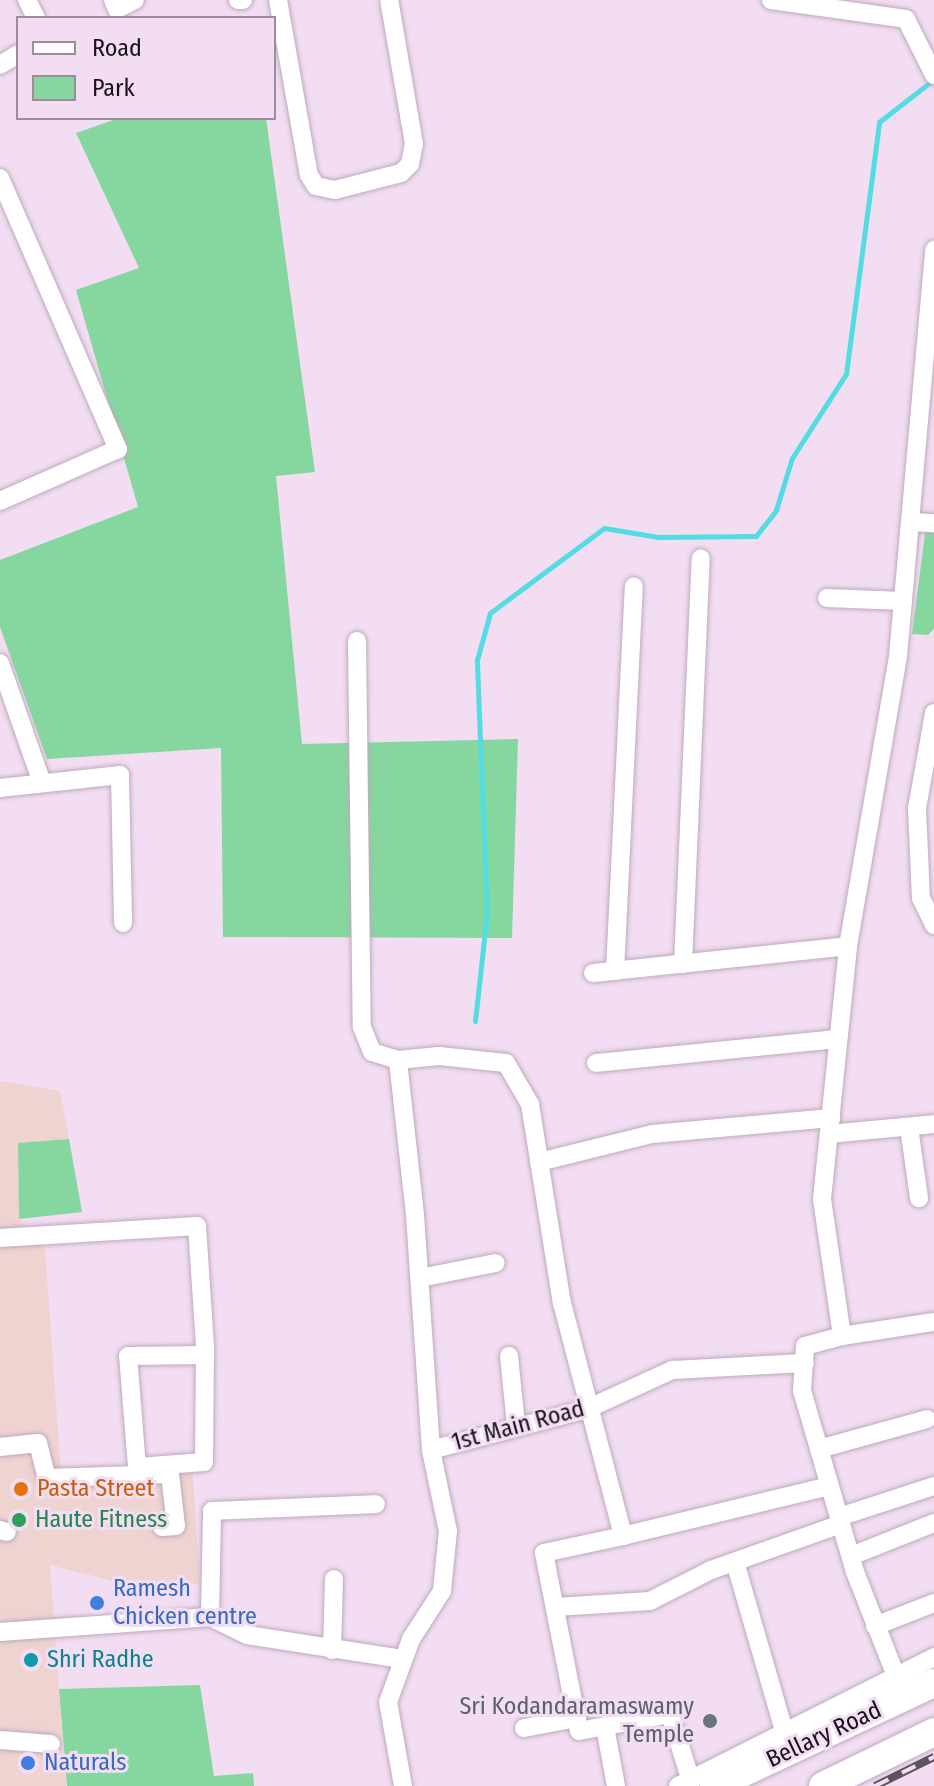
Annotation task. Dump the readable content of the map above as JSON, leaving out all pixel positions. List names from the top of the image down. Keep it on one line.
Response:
{"streets":{"highway":["Bellary Road"],"street":["1st Main Road"]},"places":["Pasta Street","Haute Fitness","Ramesh Chicken centre","Shri Radhe","Sri Kodandaramaswamy Temple","Naturals"],"legend":["Road","Park"]}
